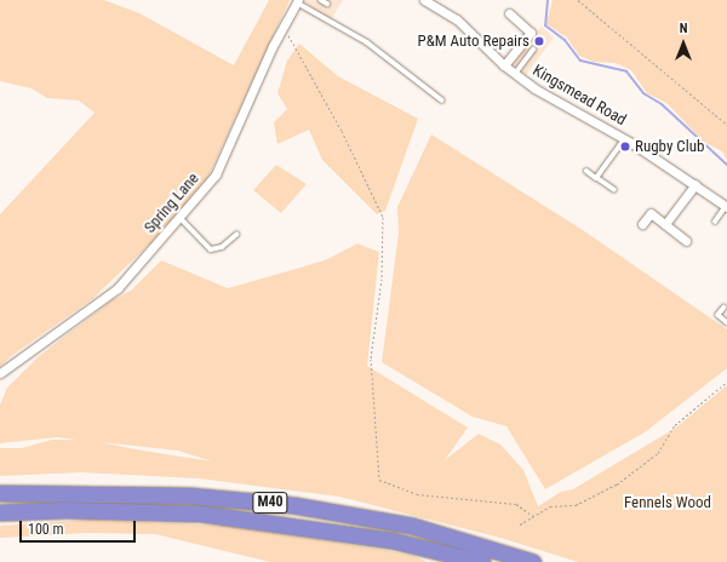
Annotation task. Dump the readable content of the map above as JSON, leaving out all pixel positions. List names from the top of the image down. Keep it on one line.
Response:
{"streets":{"highway":["M40"],"street":["Kingsmead Road","Spring Lane"]},"parks":["Fennels Wood"],"places":["P&M Auto Repairs","Rugby Club"],"scale_bar":"100 m","north":"top"}
